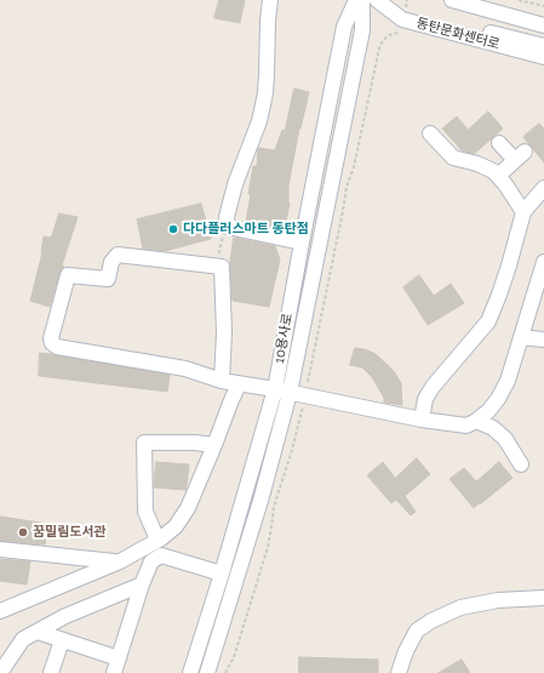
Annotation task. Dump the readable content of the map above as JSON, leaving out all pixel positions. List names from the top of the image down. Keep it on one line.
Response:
{"streets":{"street":["동탄문화센터로","10용사로"]},"places":["다다플러스마트 동탄점","꿈밀림도서관"]}
